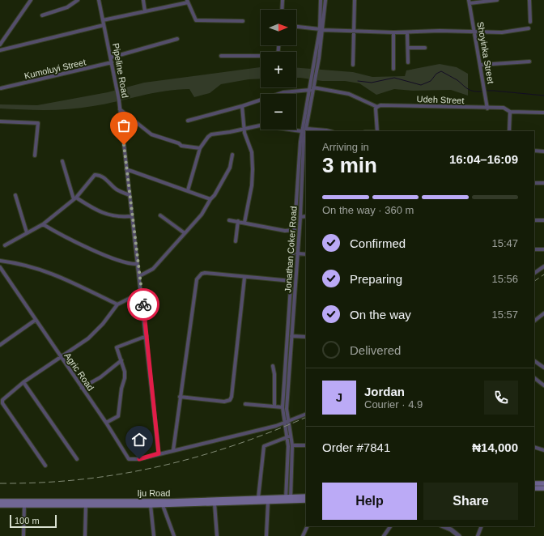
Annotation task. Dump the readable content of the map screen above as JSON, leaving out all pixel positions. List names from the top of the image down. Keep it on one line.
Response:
{"streets":{"main road":["Iju Road"],"street":["Shoyinka Street","Kumoluyi Street","Pipeline Road","Udeh Street","Jonathan Coker Road","Agric Road"]},"crossings":[["Shoyinka Street","Udeh Street"],["Kumoluyi Street","Pipeline Road"],["Pipeline Road","Agric Road"],["Jonathan Coker Road","Iju Road"]],"scale_bar":"100 m","north":"right","page":{"map_buttons":["+","−"],"heading":["3 min","Arriving in","16:04–16:09"],"panel":["Jordan","Courier · 4.9","Order #7841","₦14,000"],"bar":"On the way · 360 m","list":[["Confirmed","15:47"],["Preparing","15:56"],["On the way","15:57"],"Delivered"],"round":"J","buttons":["Help","Share"],"scale":"100 m"}}
